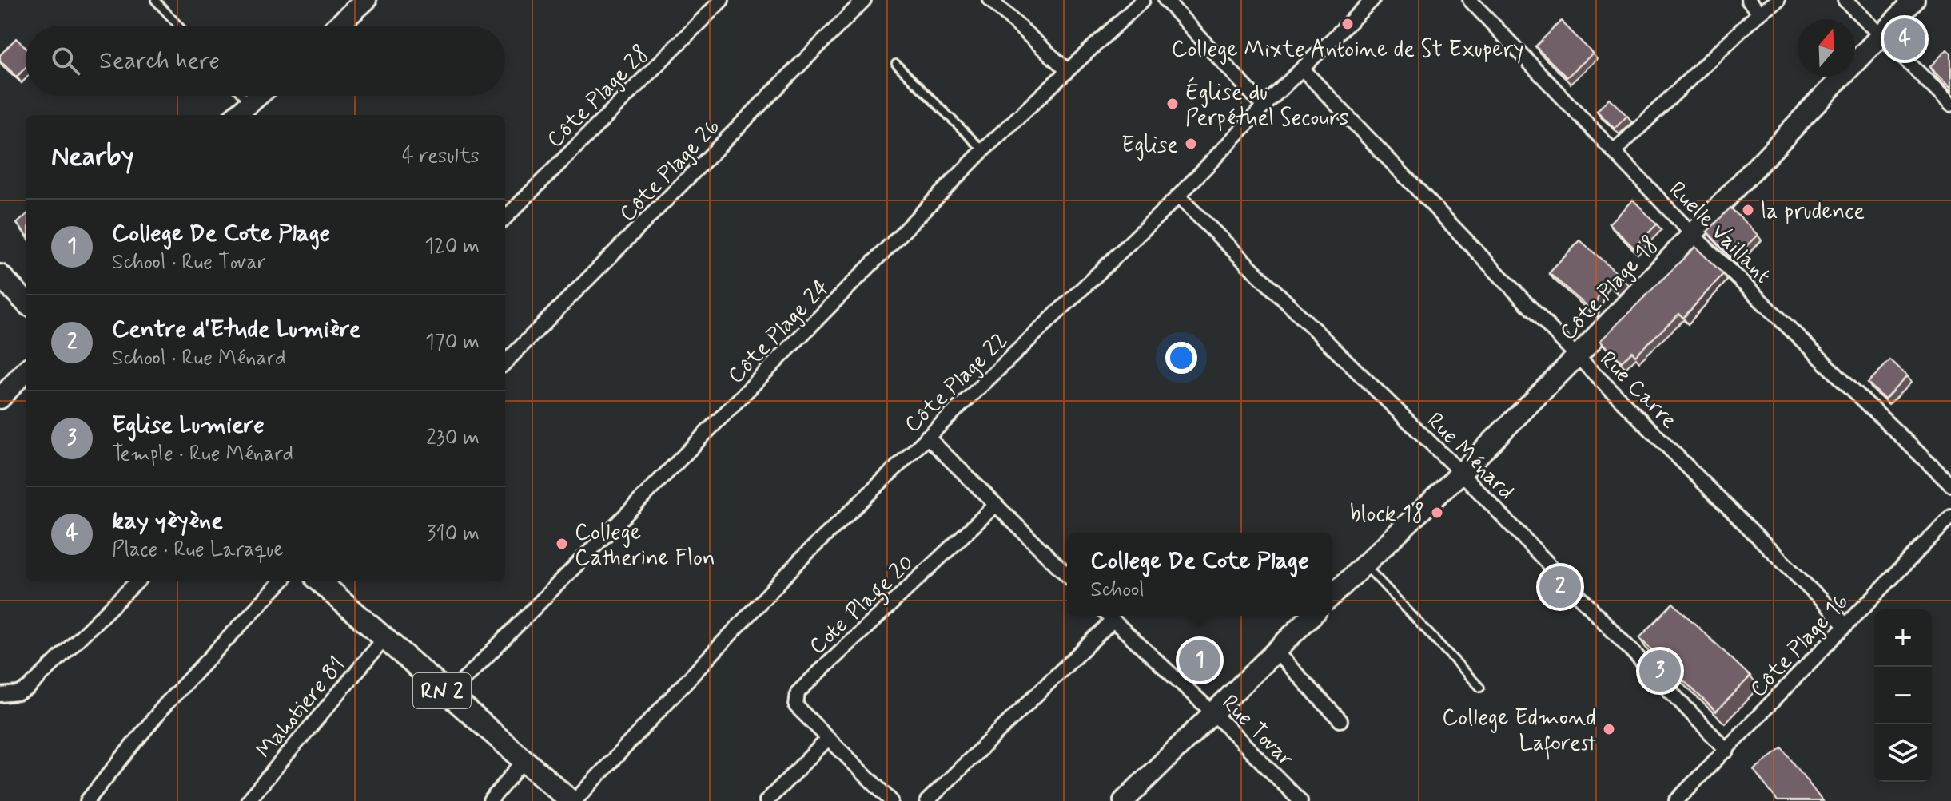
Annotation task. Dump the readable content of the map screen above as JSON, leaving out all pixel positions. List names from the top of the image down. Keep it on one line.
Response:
{"streets":{"main road":["RN 2"],"street":["Côte Plage 28","Côte Plage 26","Ruelle Vaillant","Côte Plage 18","Côte Plage 24","Côte Plage 22","Rue Carre","Rue Ménard","Cote Plage 20","Côte Plage 16","Mahotiere 81","Rue Tovar"]},"crossings":[["Ruelle Vaillant","Côte Plage 18"],["Côte Plage 18","Rue Carre"],["Côte Plage 18","Rue Ménard"],["Côte Plage 24","RN 2"],["Côte Plage 22","Rue Carre"],["Côte Plage 22","Rue Ménard"],["Côte Plage 22","RN 2"],["Rue Carre","Côte Plage 16"],["Rue Ménard","Côte Plage 16"],["RN 2","Mahotiere 81"]],"places":["College Mixte Antoine de St Exupery","Église du Perpétuel Secours","Eglise","la prudence","block 18","College Catherine Flon","College Edmond Laforest"],"north":"top","page":{"pins":["4","2","1","3"],"search":"Search here","heading":["Nearby","4 results"],"list":[{"mark":"1","name":"College De Cote Plage","note":"School · Rue Tovar","value":"120 m"},{"mark":"2","name":"Centre d'Etude Lumière","note":"School · Rue Ménard","value":"170 m"},{"mark":"3","name":"Eglise Lumiere","note":"Temple · Rue Ménard","value":"230 m"},{"mark":"4","name":"kay yèyène","note":"Place · Rue Laraque","value":"310 m"}],"popup":["College De Cote Plage","School"],"map_buttons":["+","−"]}}
